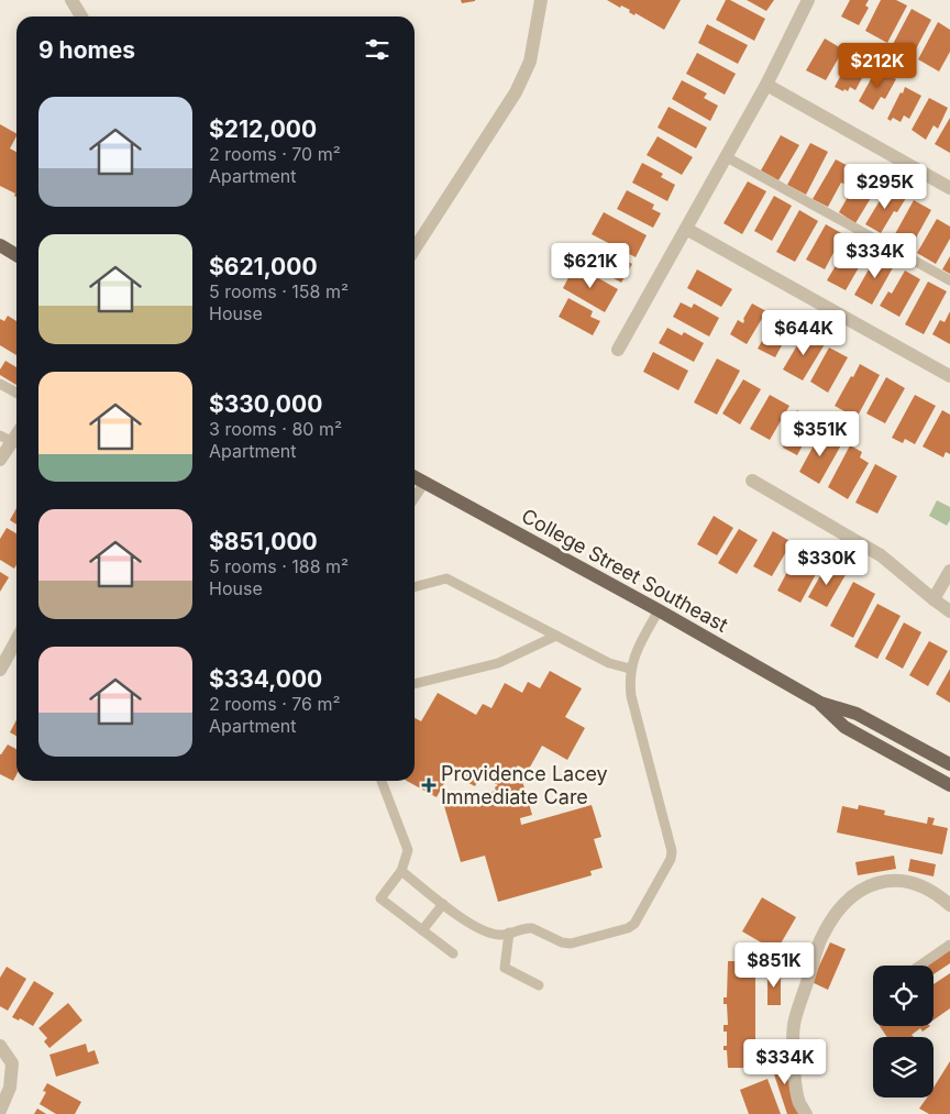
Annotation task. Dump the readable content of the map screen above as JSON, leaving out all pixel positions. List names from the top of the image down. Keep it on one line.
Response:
{"streets":{"main road":["College Street Southeast"]},"places":{"health":["Providence Lacey Immediate Care"]},"page":{"heading":"9 homes","price":["$212K","$295K","$334K","$621K","$644K","$351K","$330K","$851K","$334K"],"list":[{"name":"$212,000","note":"2 rooms · 70 m² · Apartment"},{"name":"$621,000","note":"5 rooms · 158 m² · House"},{"name":"$330,000","note":"3 rooms · 80 m² · Apartment"},{"name":"$851,000","note":"5 rooms · 188 m² · House"},{"name":"$334,000","note":"2 rooms · 76 m² · Apartment"}]}}
